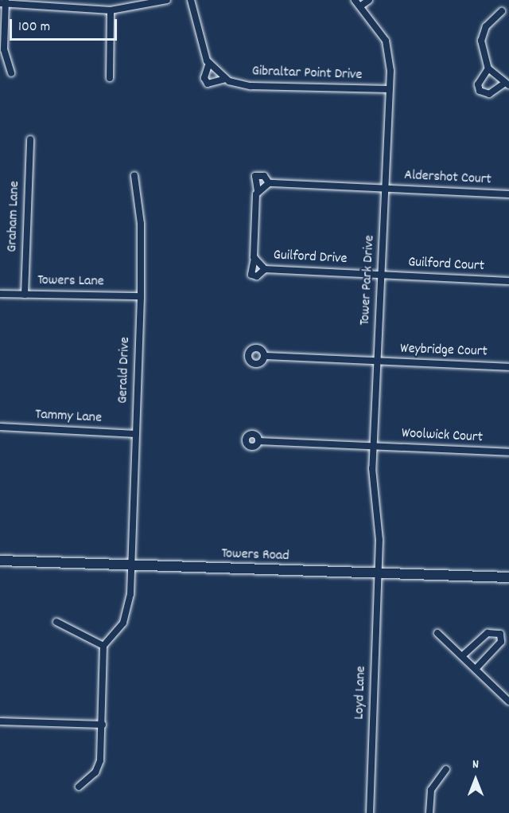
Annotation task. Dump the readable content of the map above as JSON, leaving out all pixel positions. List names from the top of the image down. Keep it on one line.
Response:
{"streets":{"main road":["Towers Road"],"street":["Gibraltar Point Drive","Aldershot Court","Graham Lane","Guilford Drive","Guilford Court","Tower Park Drive","Towers Lane","Weybridge Court","Gerald Drive","Tammy Lane","Woolwick Court","Loyd Lane"]},"crossings":[["Gibraltar Point Drive","Tower Park Drive"],["Aldershot Court","Guilford Drive"],["Aldershot Court","Tower Park Drive"],["Graham Lane","Towers Lane"],["Guilford Drive","Guilford Court"],["Guilford Drive","Tower Park Drive"],["Guilford Court","Tower Park Drive"],["Tower Park Drive","Weybridge Court"],["Tower Park Drive","Woolwick Court"],["Tower Park Drive","Towers Road"],["Tower Park Drive","Loyd Lane"],["Towers Lane","Gerald Drive"],["Gerald Drive","Tammy Lane"],["Gerald Drive","Towers Road"],["Towers Road","Loyd Lane"]],"scale_bar":"100 m","north":"top"}
